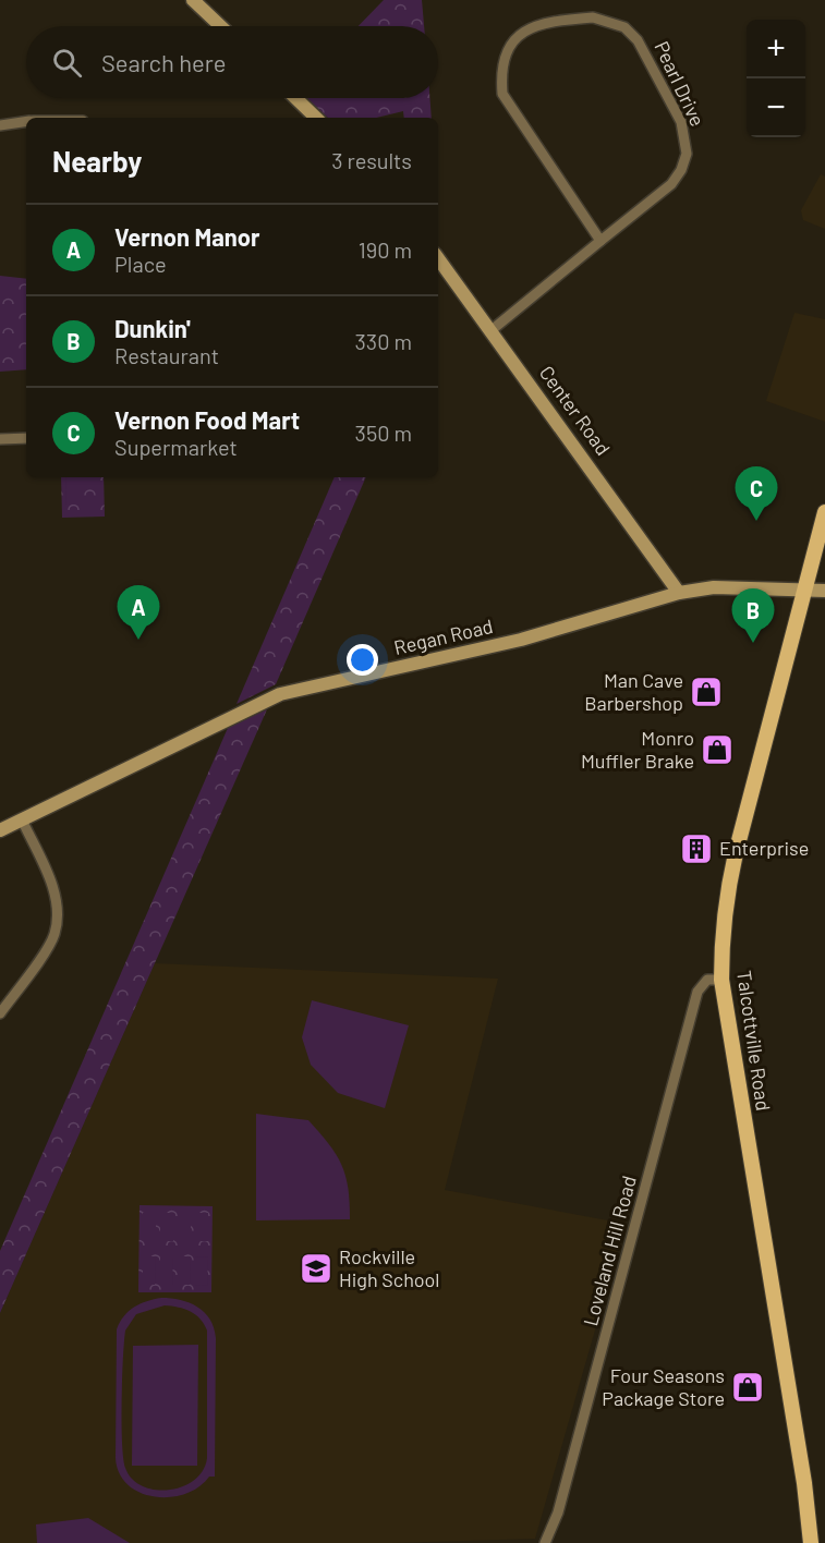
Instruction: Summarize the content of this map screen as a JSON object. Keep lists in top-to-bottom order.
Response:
{
  "streets": {
    "main road": ["Talcottville Road"],
    "street": [
      "Pearl Drive",
      "Center Road",
      "Regan Road",
      "Loveland Hill Road"
    ]
  },
  "crossings": [
    ["Pearl Drive", "Center Road"],
    ["Center Road", "Regan Road"],
    ["Regan Road", "Talcottville Road"],
    ["Talcottville Road", "Loveland Hill Road"]
  ],
  "places": {
    "shop": ["Man Cave Barbershop", "Monro Muffler Brake", "Four Seasons Package Store"],
    "building": ["Enterprise"],
    "school or university": ["Rockville High School"]
  },
  "page": {
    "map_buttons": ["+", "−"],
    "search": "Search here",
    "heading": ["Nearby", "3 results"],
    "list": [
      {
        "mark": "A",
        "name": "Vernon Manor",
        "note": "Place",
        "value": "190 m"
      },
      {
        "mark": "B",
        "name": "Dunkin'",
        "note": "Restaurant",
        "value": "330 m"
      },
      {
        "mark": "C",
        "name": "Vernon Food Mart",
        "note": "Supermarket",
        "value": "350 m"
      }
    ],
    "pins": ["C", "A", "B"]
  }
}
